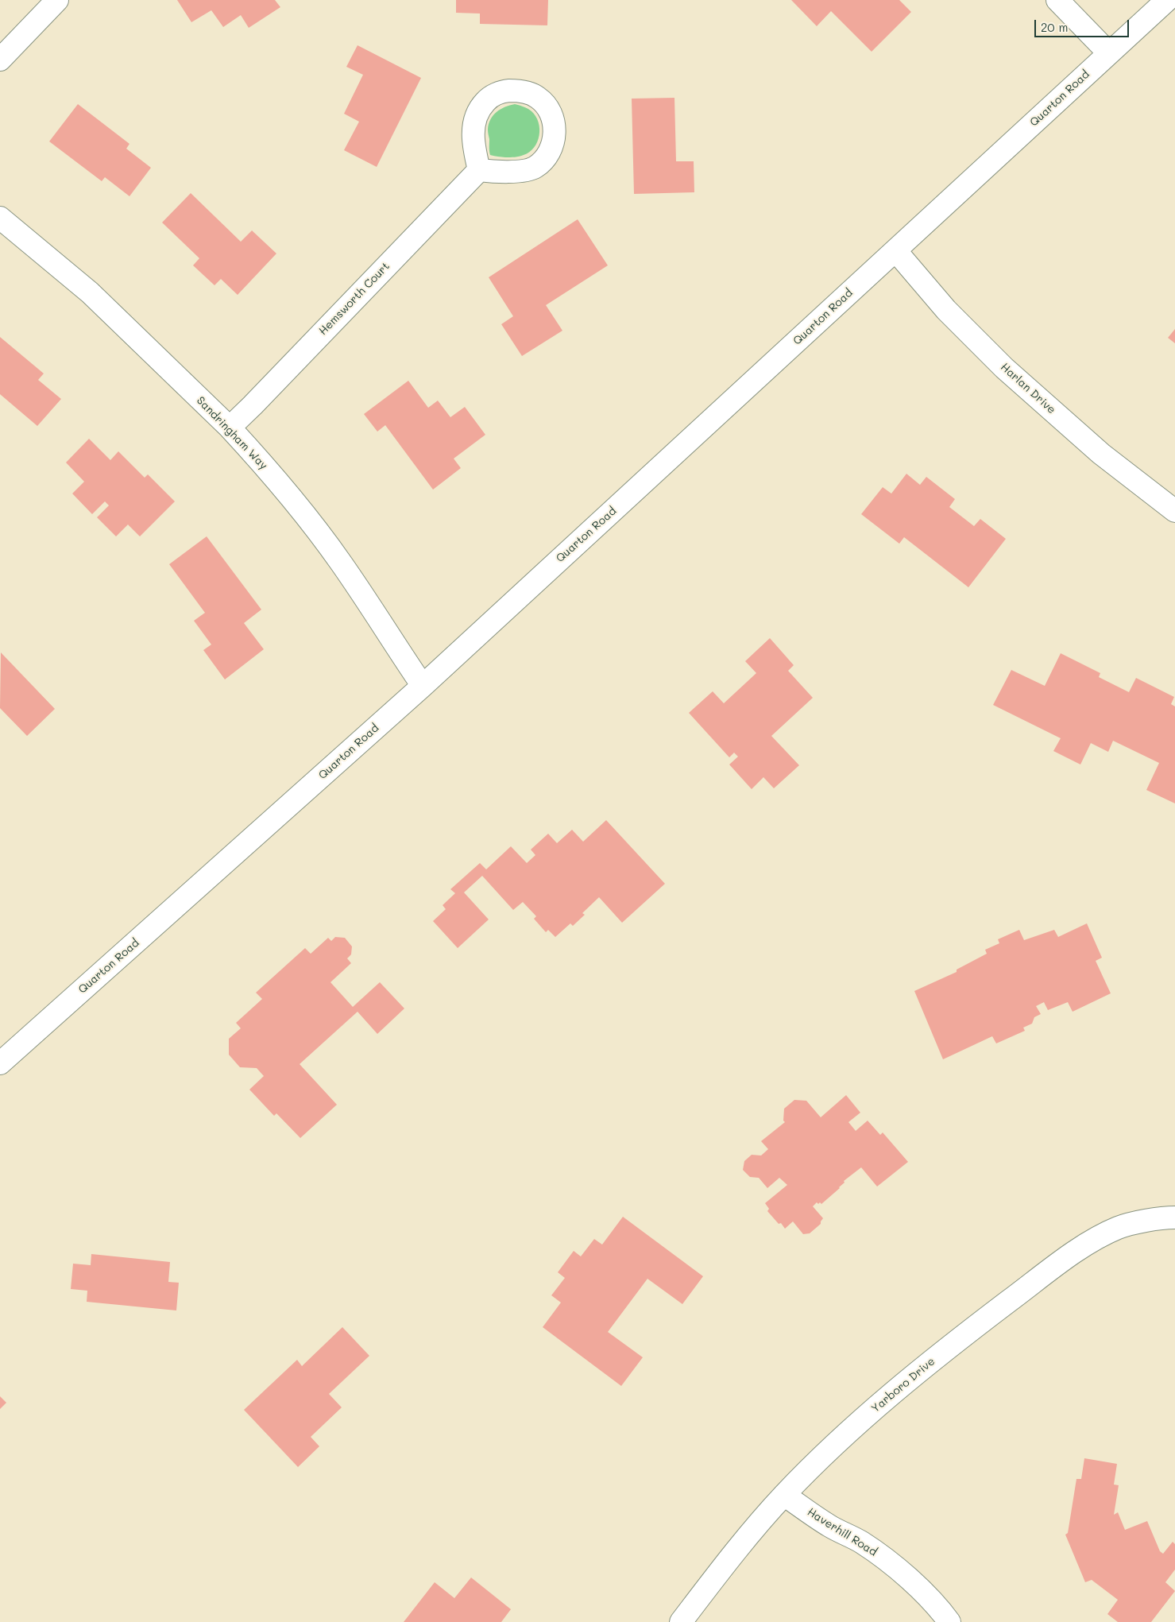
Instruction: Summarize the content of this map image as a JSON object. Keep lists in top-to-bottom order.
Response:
{
  "streets": {
    "street": [
      "Quarton Road",
      "Hemsworth Court",
      "Harlan Drive",
      "Sandringham Way",
      "Yarboro Drive",
      "Haverhill Road"
    ]
  },
  "crossings": [
    ["Quarton Road", "Harlan Drive"],
    ["Quarton Road", "Sandringham Way"],
    ["Hemsworth Court", "Sandringham Way"],
    ["Yarboro Drive", "Haverhill Road"]
  ],
  "scale_bar": "20 m"
}
